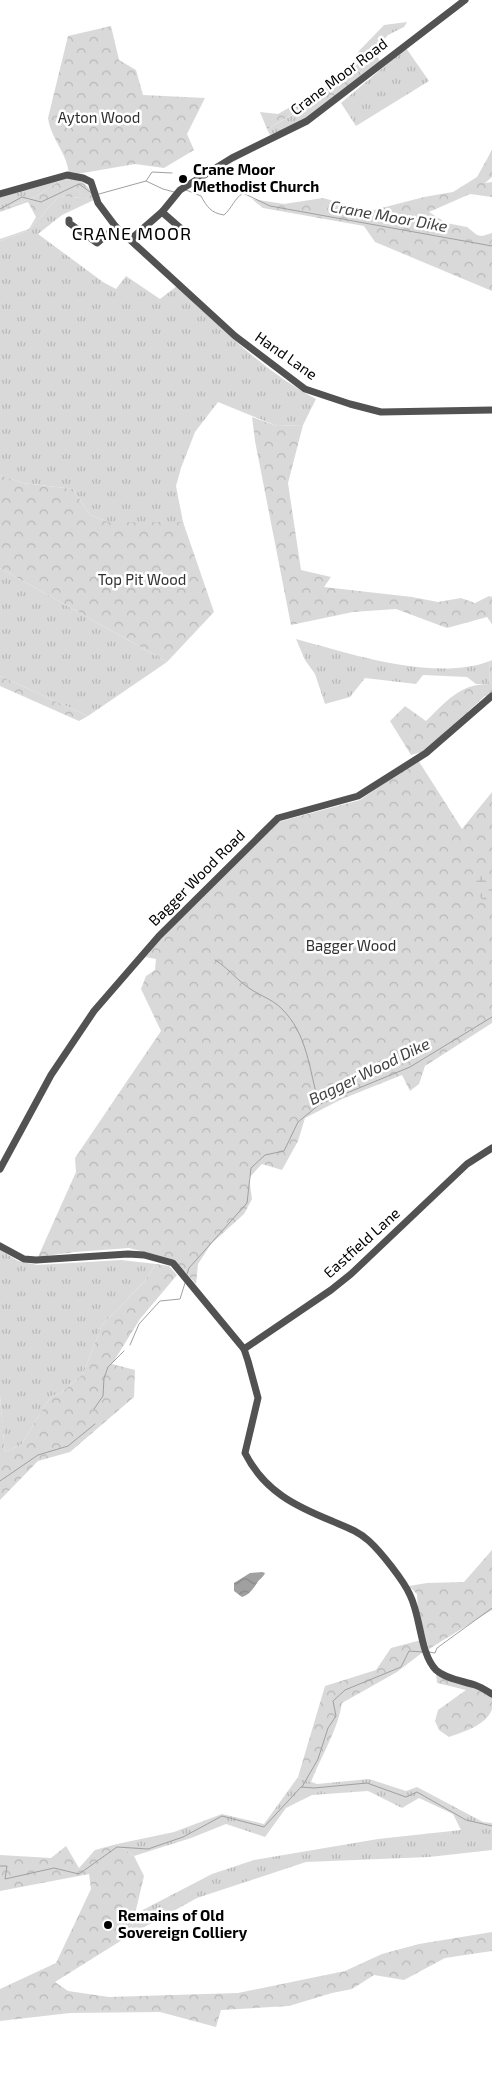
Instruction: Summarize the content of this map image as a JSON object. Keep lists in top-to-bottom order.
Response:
{
  "streets": {
    "street": [
      "Crane Moor Road",
      "Hand Lane",
      "Bagger Wood Road",
      "Eastfield Lane"
    ]
  },
  "crossings": [
    ["Crane Moor Road", "Hand Lane"]
  ],
  "districts": ["CRANE MOOR"],
  "water": ["Crane Moor Dike", "Bagger Wood Dike"],
  "parks": ["Ayton Wood", "Top Pit Wood", "Bagger Wood"],
  "places": ["Crane Moor Methodist Church", "Remains of Old Sovereign Colliery"]
}
